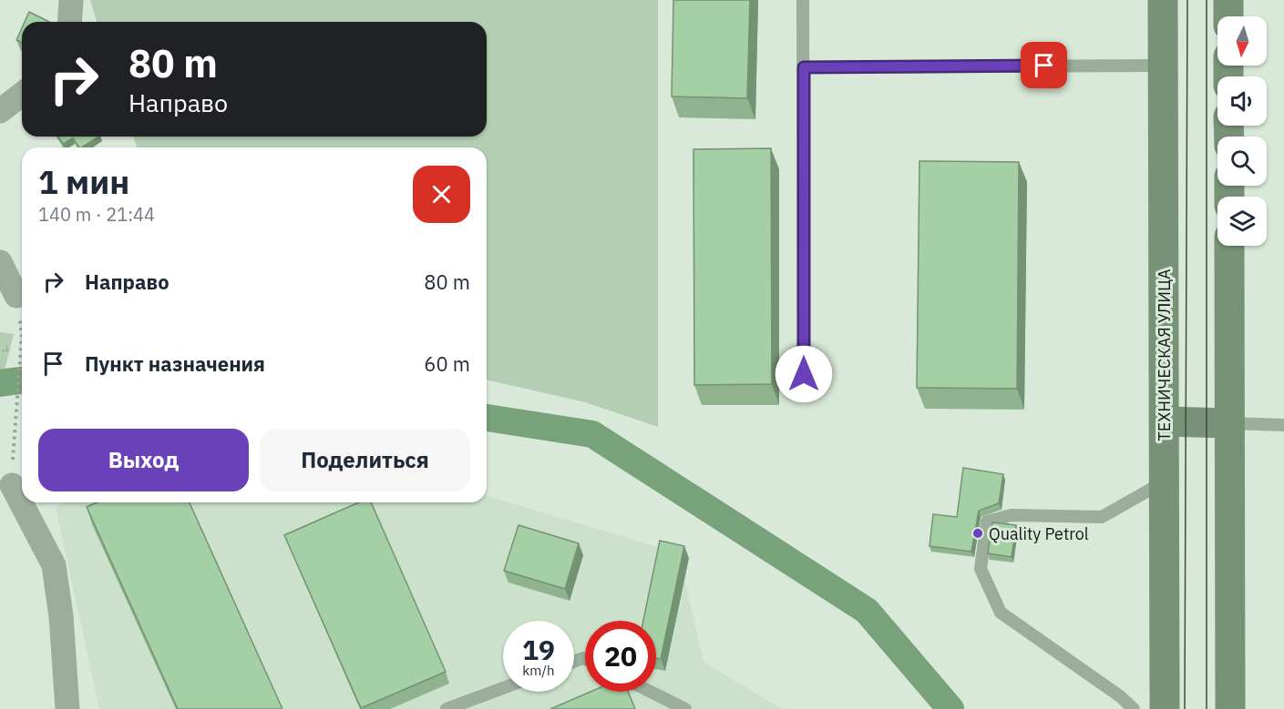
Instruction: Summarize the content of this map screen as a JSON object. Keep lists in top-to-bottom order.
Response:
{
  "streets": {
    "main road": ["ТЕХНИЧЕСКАЯ УЛИЦА"]
  },
  "places": ["Quality Petrol"],
  "north": "bottom",
  "page": {
    "turn": ["80 m", "Направо"],
    "heading": ["1 мин", "140 m · 21:44"],
    "list": [
      {
        "name": "Направо",
        "value": "80 m"
      },
      {
        "name": "Пункт назначения",
        "value": "60 m"
      }
    ],
    "buttons": ["Выход", "Поделиться"],
    "speed": "19 km/h",
    "limit": "20"
  }
}
